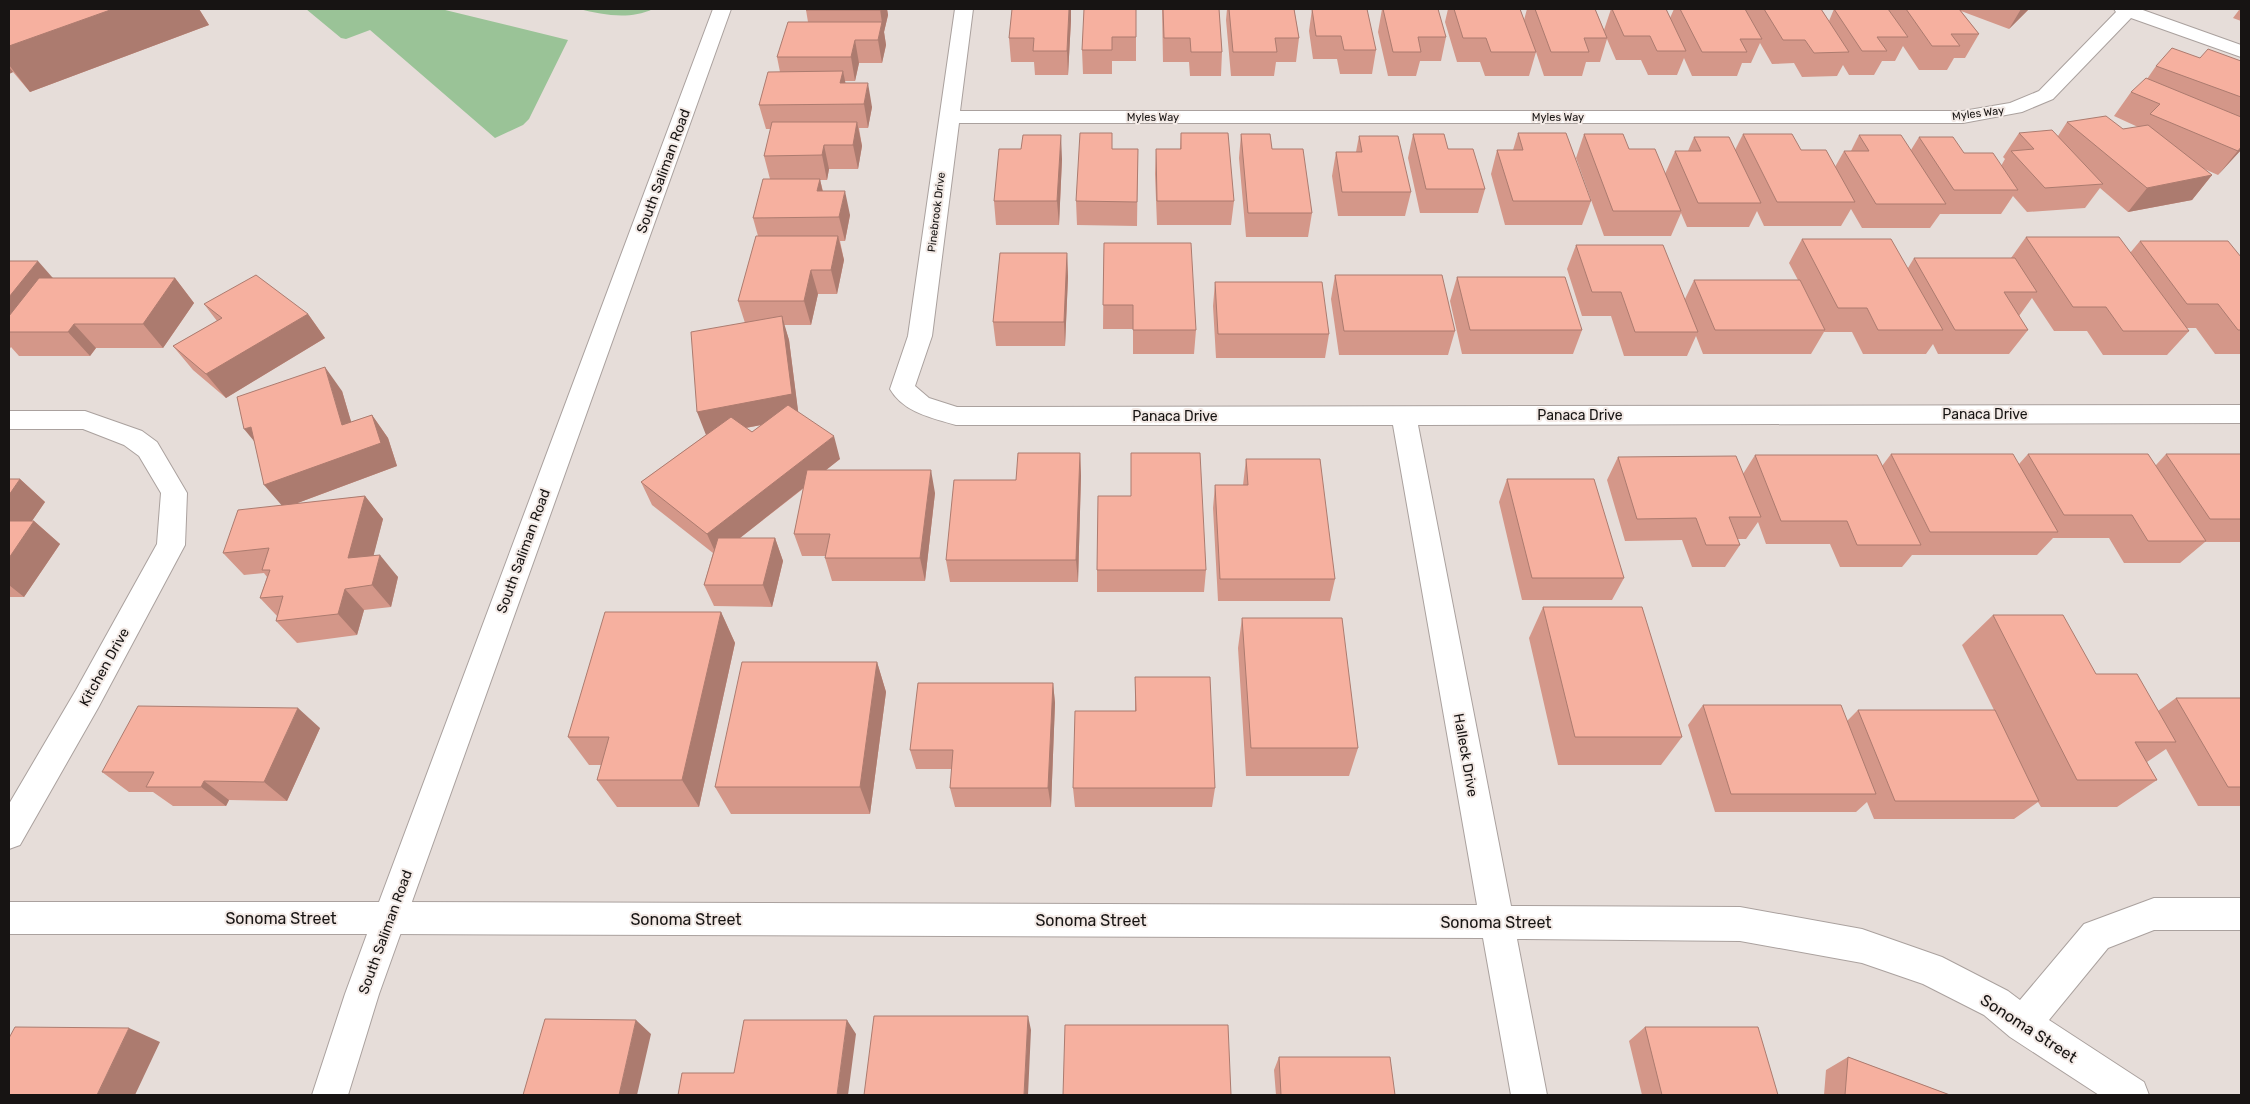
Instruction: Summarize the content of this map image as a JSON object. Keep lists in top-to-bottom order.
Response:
{
  "streets": {
    "street": [
      "Myles Way",
      "South Saliman Road",
      "Pinebrook Drive",
      "Panaca Drive",
      "Kitchen Drive",
      "Halleck Drive",
      "Sonoma Street"
    ]
  },
  "crossings": [
    ["Myles Way", "Pinebrook Drive"],
    ["South Saliman Road", "Sonoma Street"],
    ["Pinebrook Drive", "Panaca Drive"],
    ["Panaca Drive", "Halleck Drive"],
    ["Halleck Drive", "Sonoma Street"]
  ]
}
